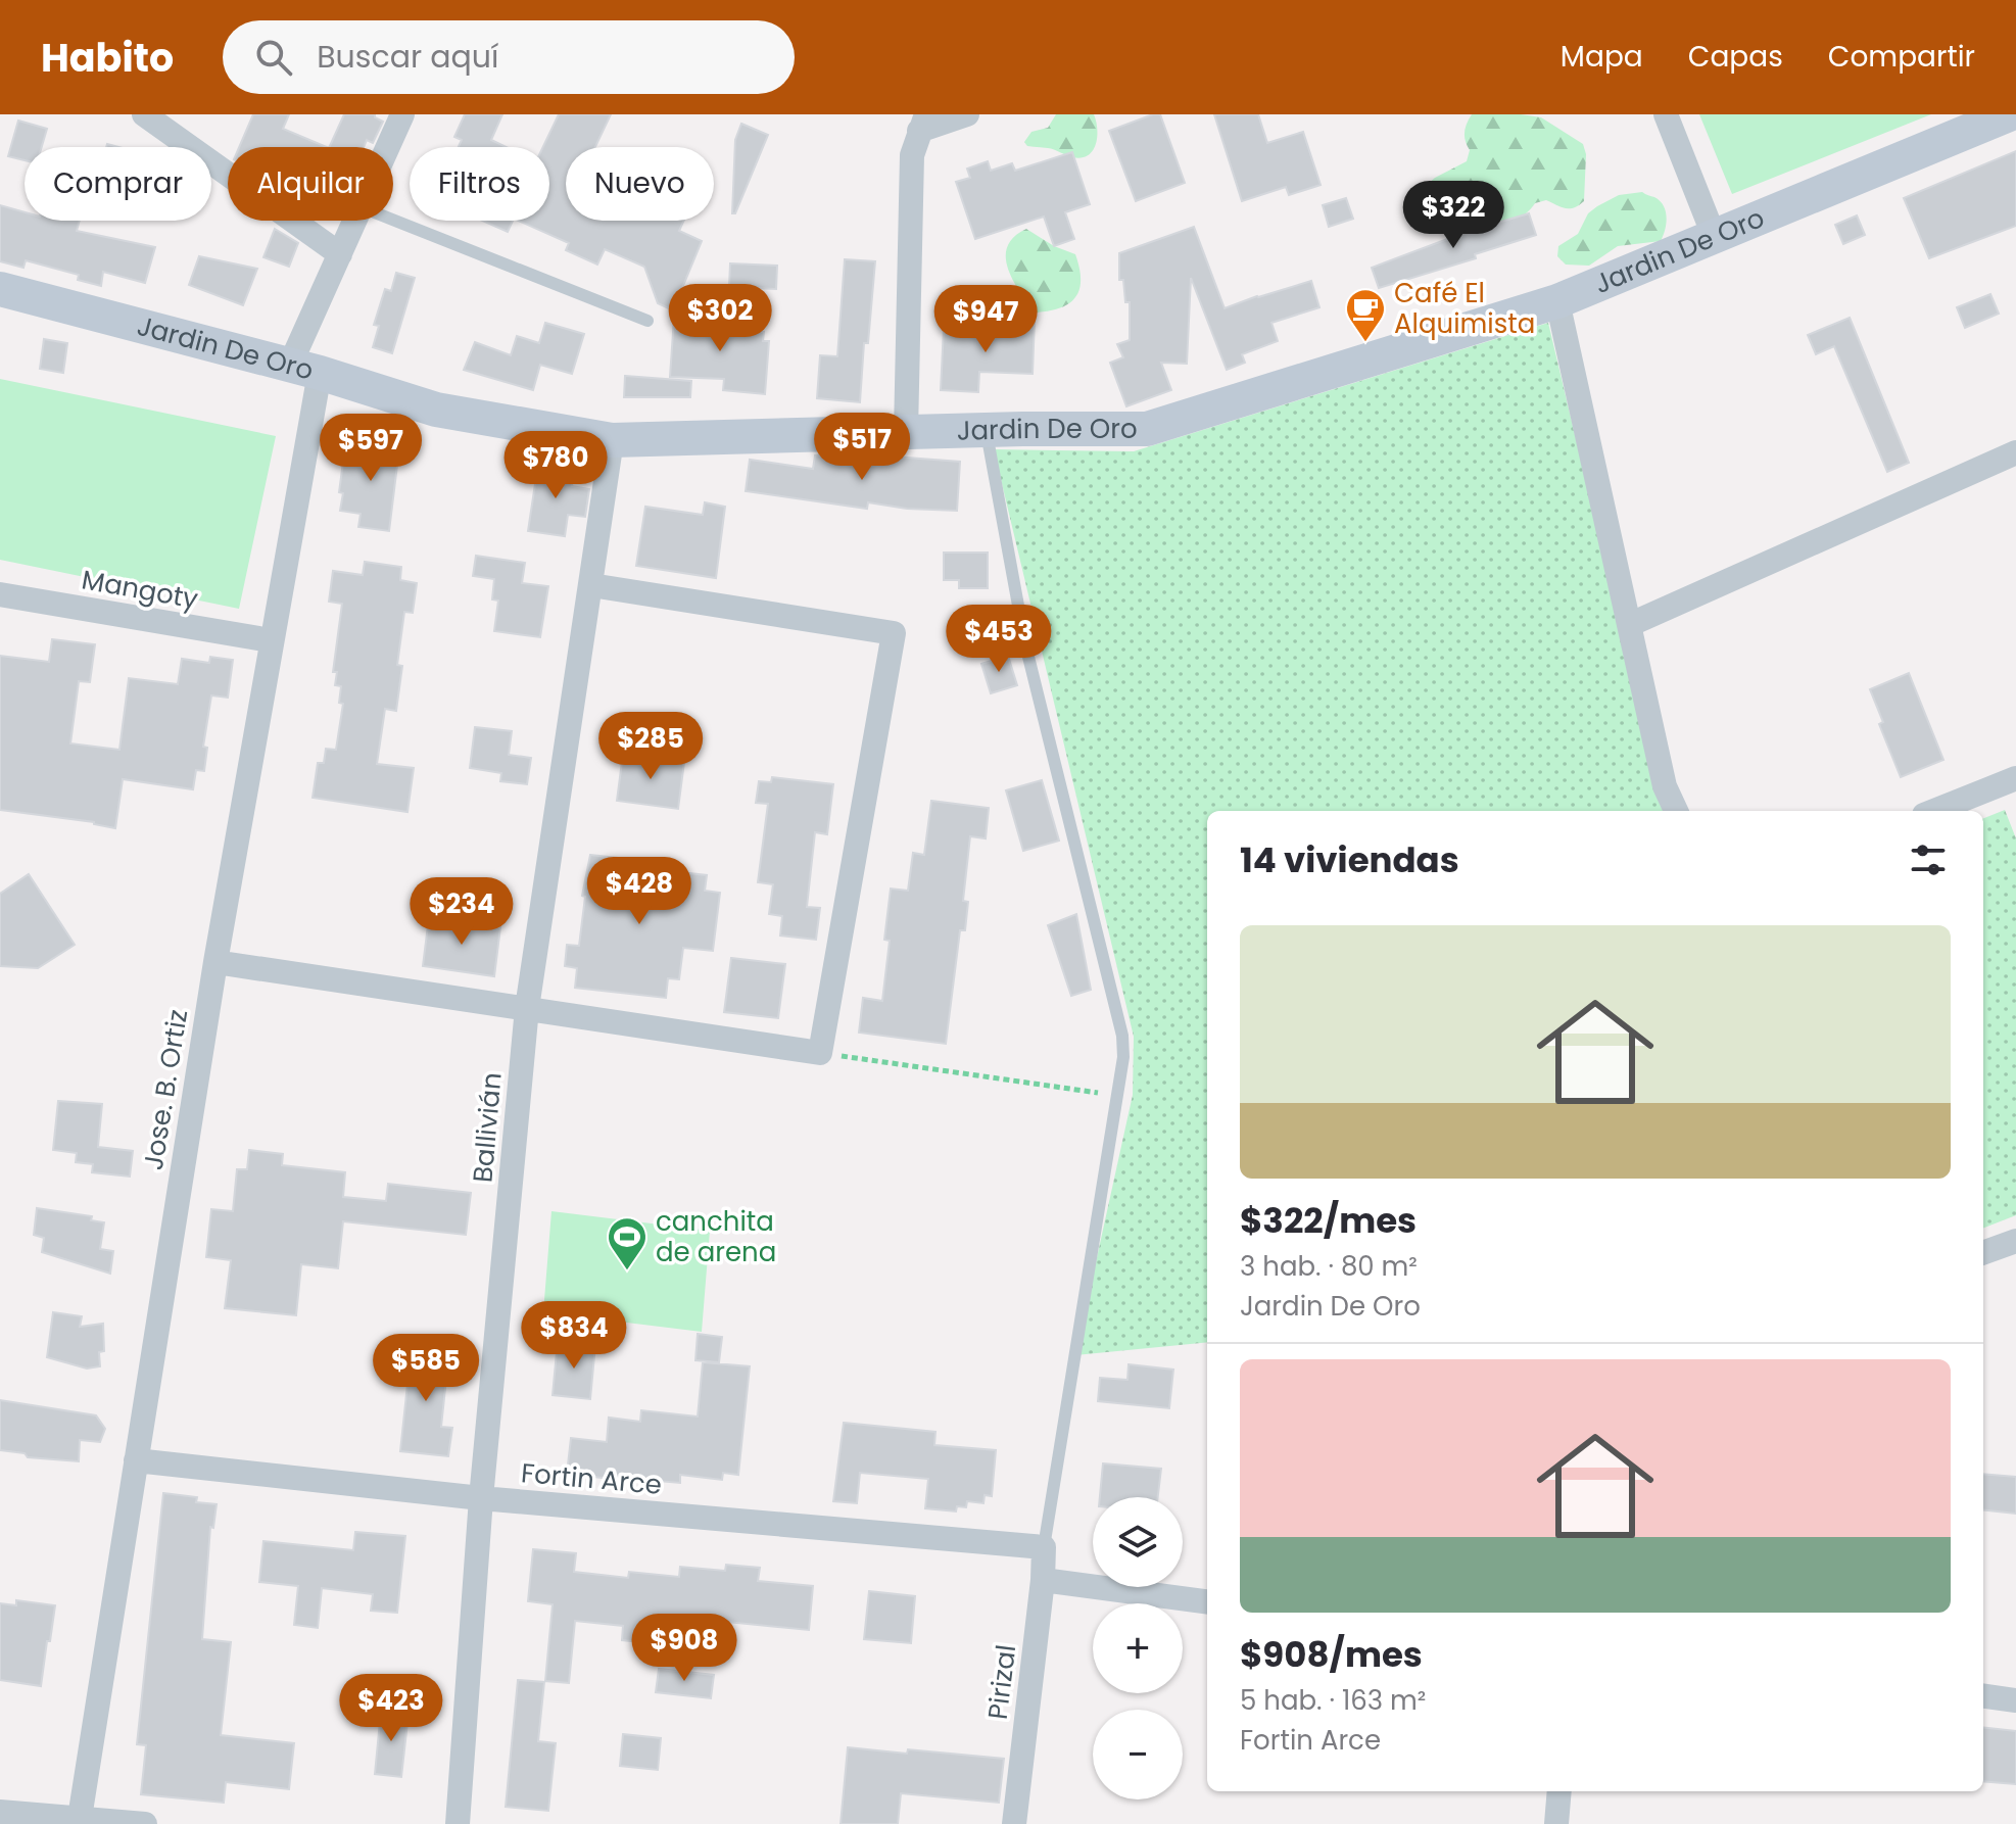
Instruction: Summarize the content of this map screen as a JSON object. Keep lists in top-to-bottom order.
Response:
{
  "streets": {
    "street": [
      "Jardin De Oro",
      "Mangoty",
      "Jose. B. Ortiz",
      "Ballivián",
      "Fortin Arce",
      "Pirizal"
    ]
  },
  "crossings": [
    ["Jardin De Oro", "Jose. B. Ortiz"],
    ["Jardin De Oro", "Ballivián"],
    ["Mangoty", "Jose. B. Ortiz"],
    ["Jose. B. Ortiz", "Fortin Arce"],
    ["Ballivián", "Fortin Arce"],
    ["Fortin Arce", "Pirizal"]
  ],
  "places": {
    "cafe": ["Café El Alquimista"],
    "sports": ["canchita de arena"]
  },
  "page": {
    "header": "Habito",
    "search": "Buscar aquí",
    "nav": ["Mapa", "Capas", "Compartir"],
    "chip": [
      "Comprar",
      "Alquilar",
      "Filtros",
      "Nuevo"
    ],
    "price": [
      "$322",
      "$302",
      "$947",
      "$517",
      "$597",
      "$780",
      "$453",
      "$285",
      "$428",
      "$234",
      "$834",
      "$585",
      "$908",
      "$423"
    ],
    "heading": "14 viviendas",
    "list": [
      {
        "name": "$322/mes",
        "note": "3 hab. · 80 m² · Jardin De Oro"
      },
      {
        "name": "$908/mes",
        "note": "5 hab. · 163 m² · Fortin Arce"
      }
    ],
    "map_buttons": ["+", "−"]
  }
}
